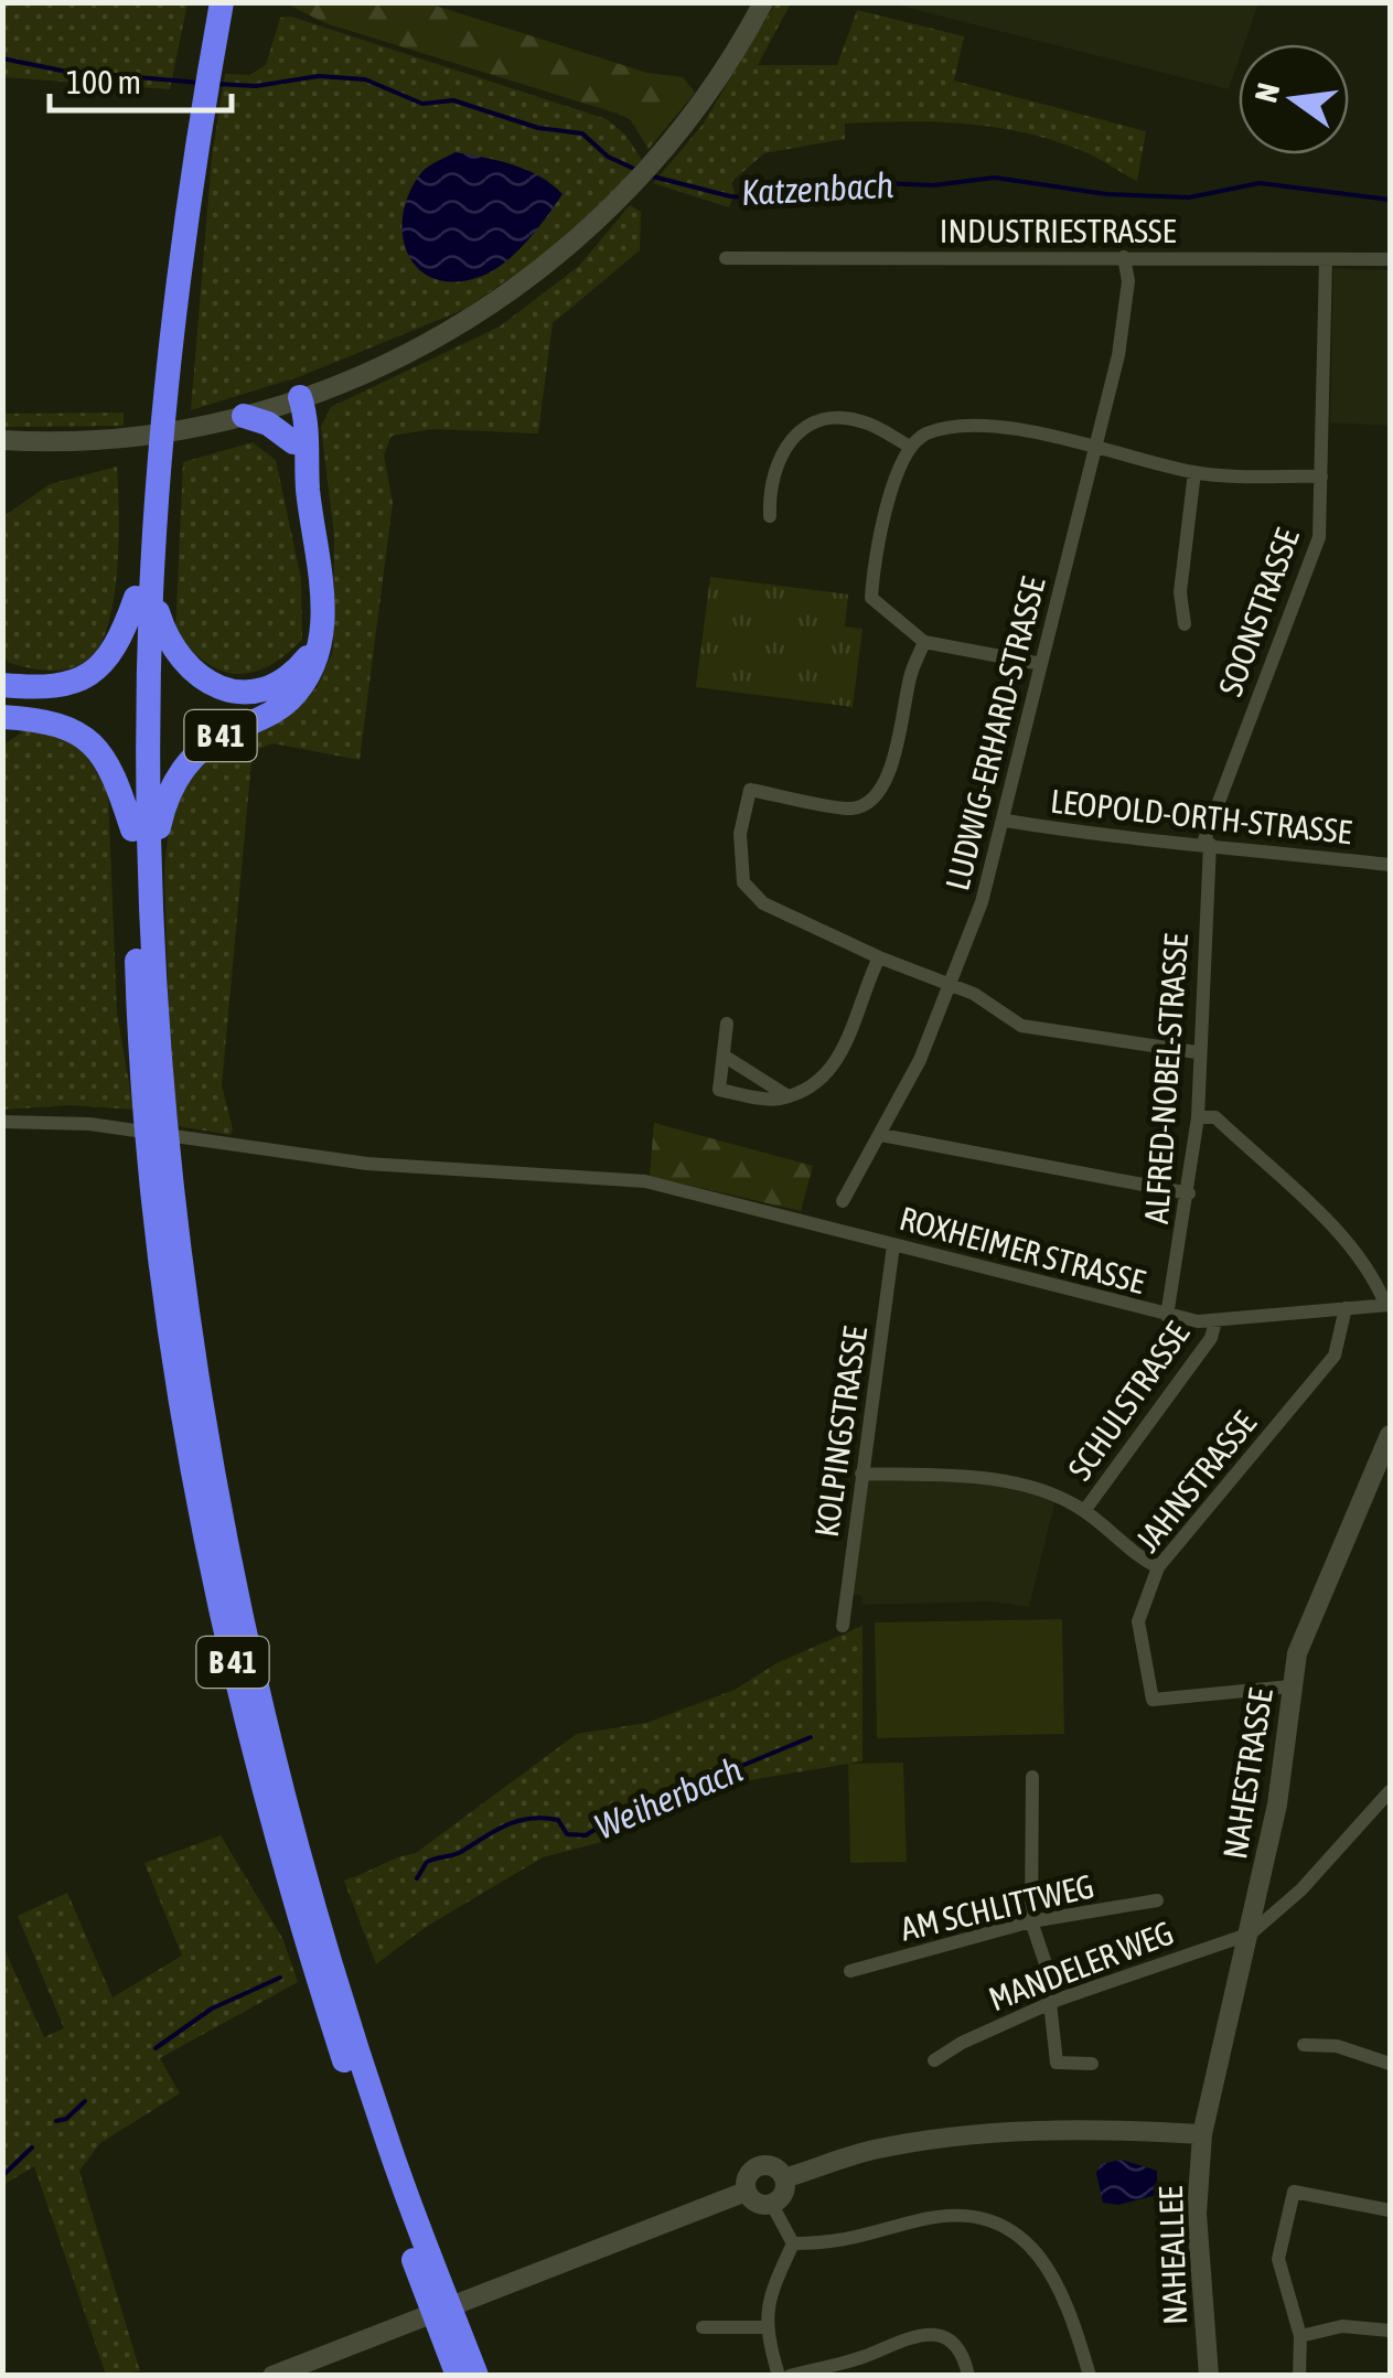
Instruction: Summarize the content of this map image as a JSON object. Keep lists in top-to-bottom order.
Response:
{
  "streets": {
    "highway": ["B 41"],
    "street": [
      "INDUSTRIESTRASSE",
      "SOONSTRASSE",
      "LUDWIG-ERHARD-STRASSE",
      "LEOPOLD-ORTH-STRASSE",
      "ALFRED-NOBEL-STRASSE",
      "ROXHEIMER STRASSE",
      "SCHULSTRASSE",
      "KOLPINGSTRASSE",
      "JAHNSTRASSE",
      "NAHESTRASSE",
      "AM SCHLITTWEG",
      "MANDELER WEG",
      "NAHEALLEE"
    ]
  },
  "crossings": [
    ["INDUSTRIESTRASSE", "SOONSTRASSE"],
    ["INDUSTRIESTRASSE", "LUDWIG-ERHARD-STRASSE"],
    ["SOONSTRASSE", "LEOPOLD-ORTH-STRASSE"],
    ["SOONSTRASSE", "ALFRED-NOBEL-STRASSE"],
    ["LUDWIG-ERHARD-STRASSE", "LEOPOLD-ORTH-STRASSE"],
    ["LEOPOLD-ORTH-STRASSE", "ALFRED-NOBEL-STRASSE"],
    ["ALFRED-NOBEL-STRASSE", "ROXHEIMER STRASSE"],
    ["ROXHEIMER STRASSE", "SCHULSTRASSE"],
    ["ROXHEIMER STRASSE", "KOLPINGSTRASSE"],
    ["ROXHEIMER STRASSE", "JAHNSTRASSE"],
    ["SCHULSTRASSE", "KOLPINGSTRASSE"],
    ["SCHULSTRASSE", "JAHNSTRASSE"],
    ["JAHNSTRASSE", "NAHESTRASSE"],
    ["NAHESTRASSE", "MANDELER WEG"],
    ["NAHESTRASSE", "NAHEALLEE"]
  ],
  "water": ["Katzenbach", "Weiherbach"],
  "scale_bar": "100 m",
  "north": "left"
}
